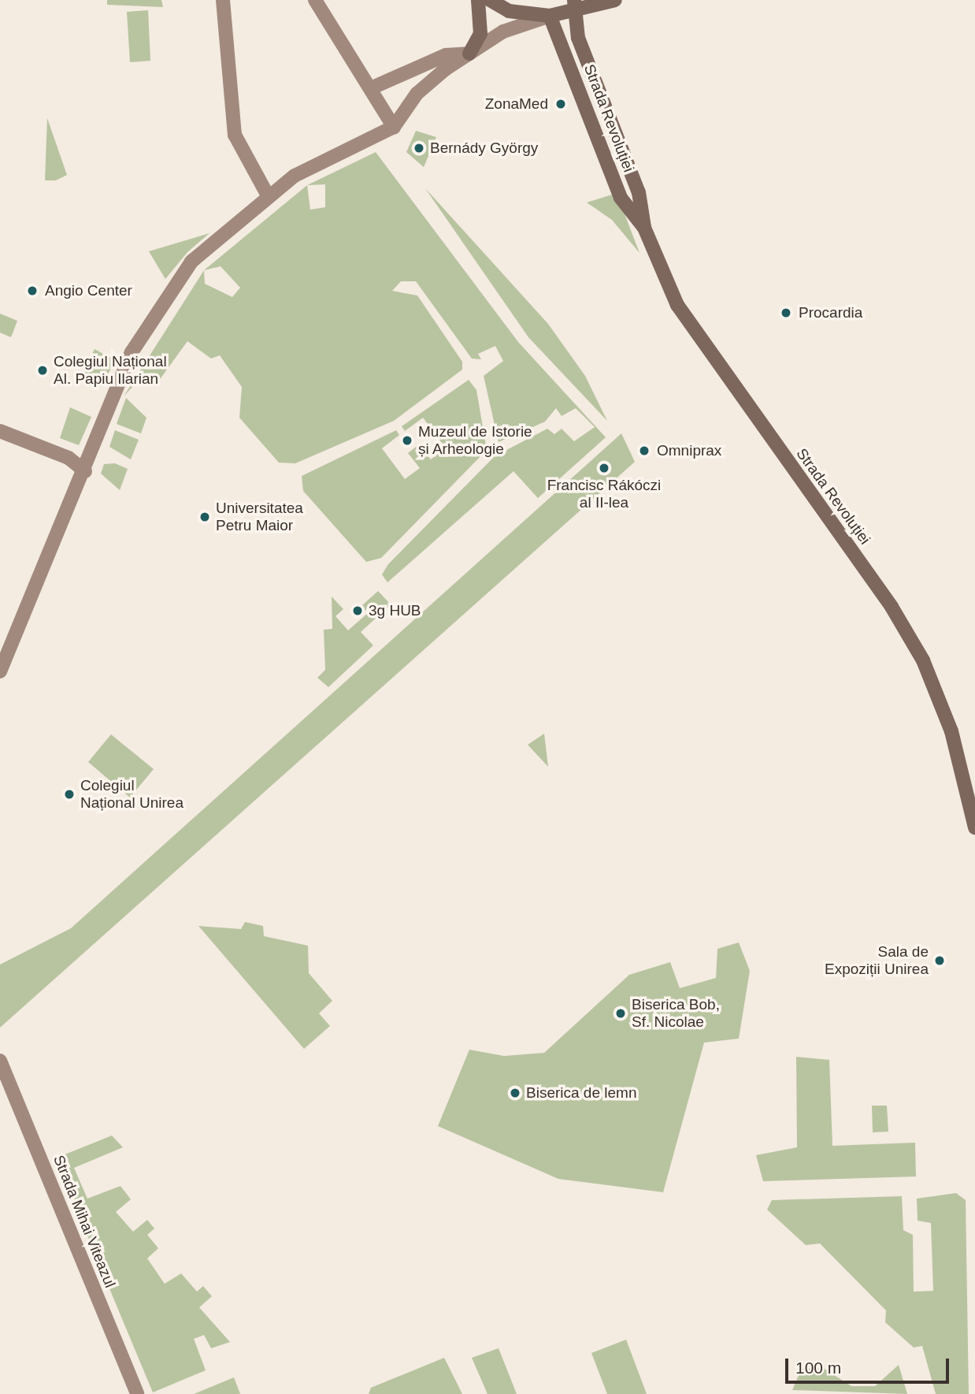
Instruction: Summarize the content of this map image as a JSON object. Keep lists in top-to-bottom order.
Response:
{
  "streets": {
    "main road": ["Strada Revoluției", "Strada Mihai Viteazul"]
  },
  "places": [
    "ZonaMed",
    "Bernády György",
    "Angio Center",
    "Procardia",
    "Colegiul Național Al. Papiu Ilarian",
    "Muzeul de Istorie și Arheologie",
    "Omniprax",
    "Francisc Rákóczi al II-lea",
    "Universitatea Petru Maior",
    "3g HUB",
    "Colegiul Național Unirea",
    "Sala de Expoziții Unirea",
    "Biserica Bob, Sf. Nicolae",
    "Biserica de lemn"
  ],
  "scale_bar": "100 m"
}
